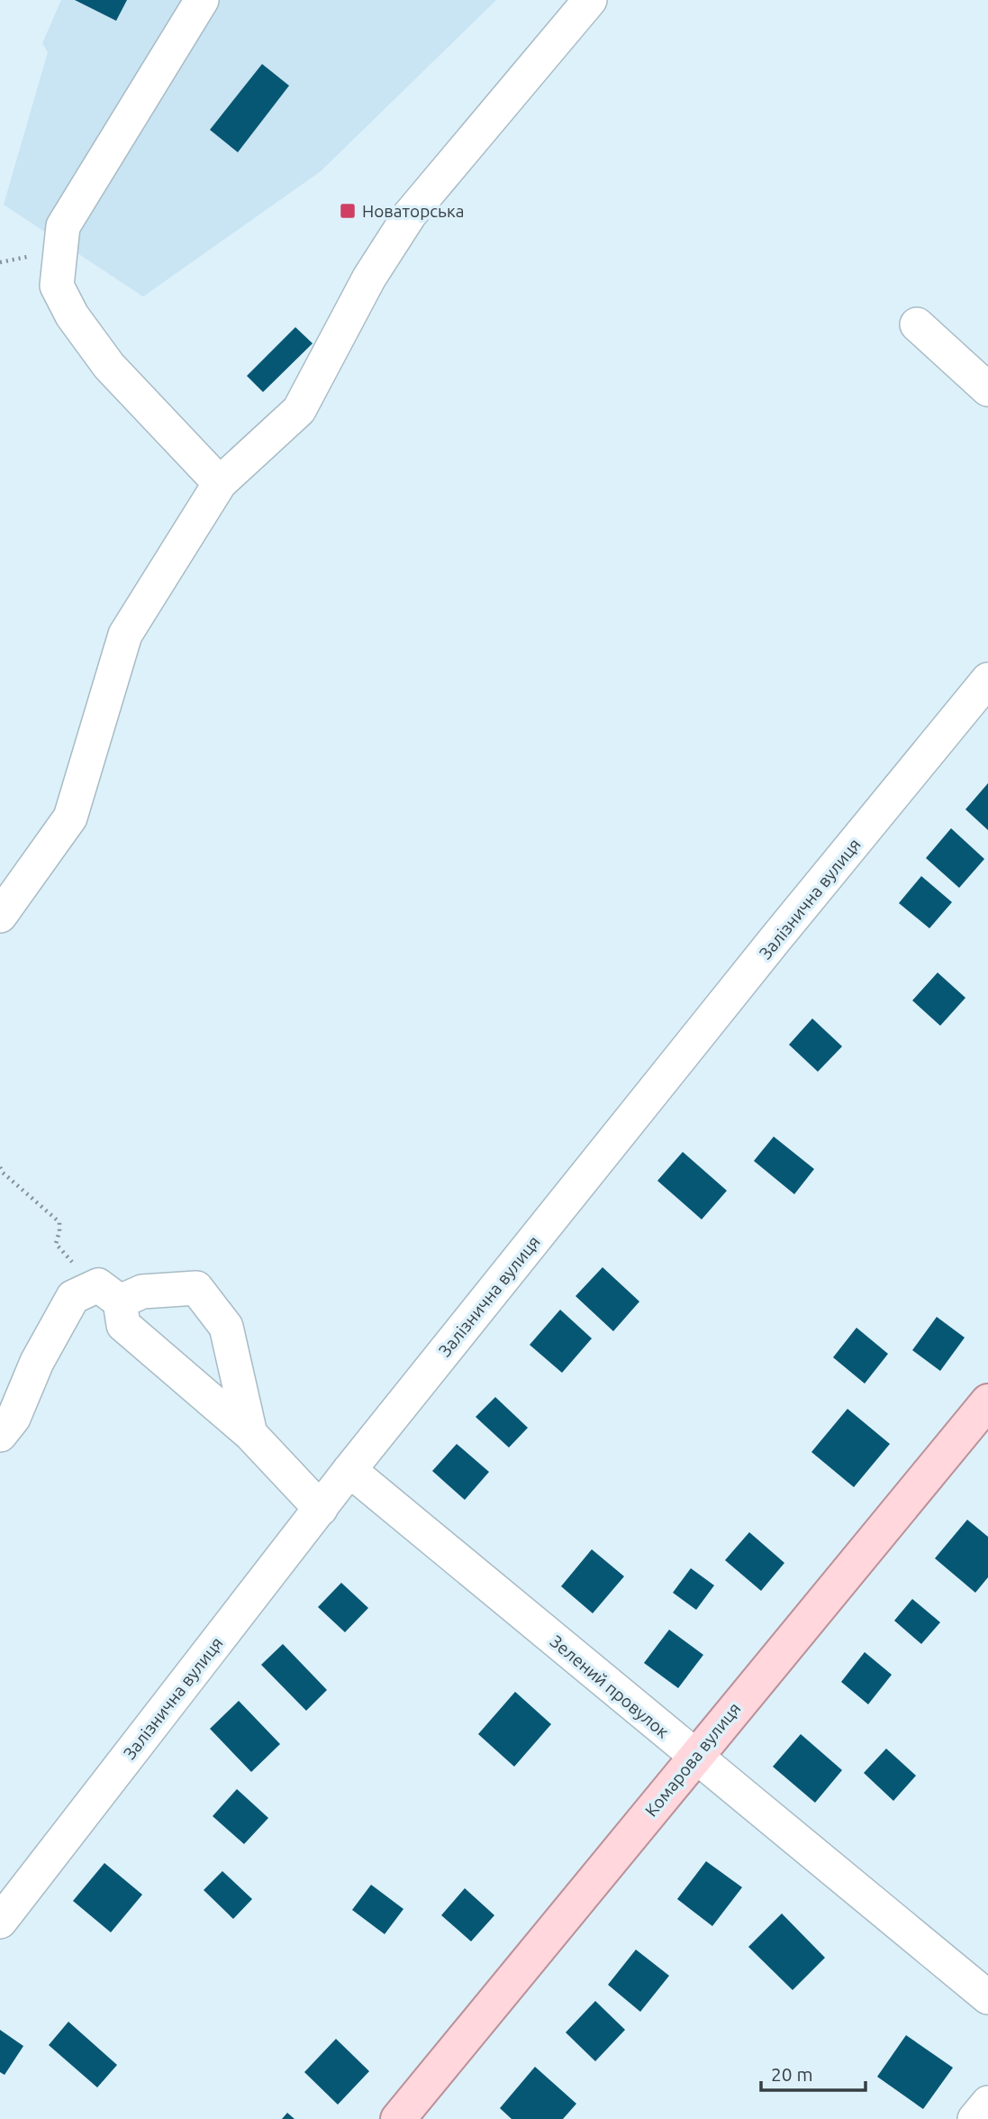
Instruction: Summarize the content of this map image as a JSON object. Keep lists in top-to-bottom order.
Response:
{
  "streets": {
    "main road": ["Комарова вулиця"],
    "street": ["Залізнична вулиця", "Зелений провулок"]
  },
  "crossings": [
    ["Залізнична вулиця", "Зелений провулок"],
    ["Зелений провулок", "Комарова вулиця"]
  ],
  "places": {
    "transit": ["Новаторська"]
  },
  "scale_bar": "20 m"
}
